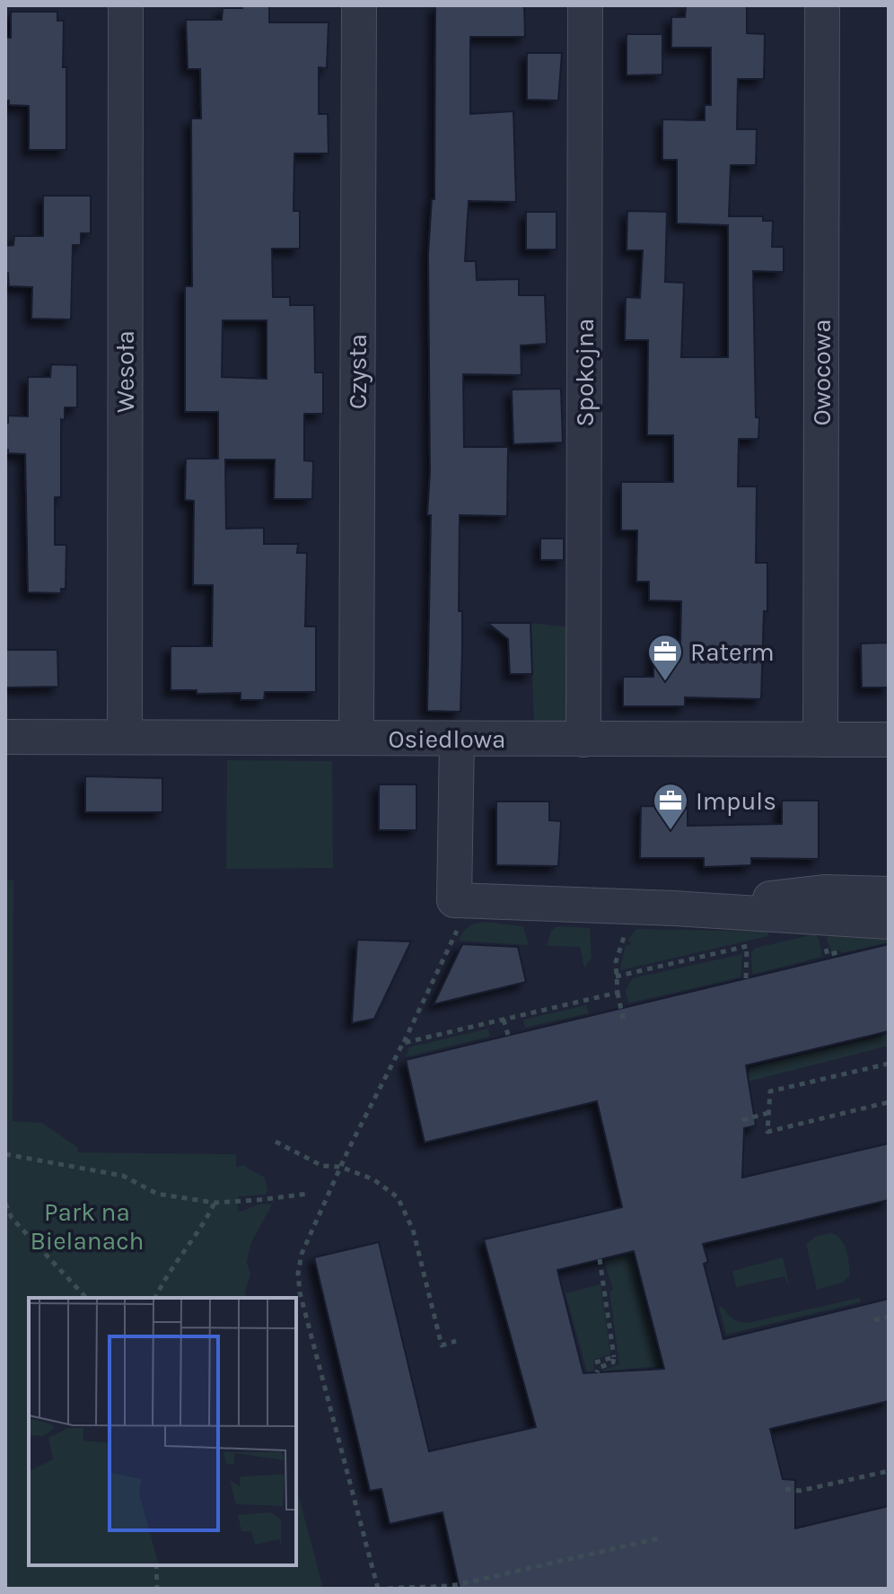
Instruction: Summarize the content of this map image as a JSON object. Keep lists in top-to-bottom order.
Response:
{
  "streets": {
    "street": [
      "Wesoła",
      "Czysta",
      "Spokojna",
      "Owocowa",
      "Osiedlowa"
    ]
  },
  "crossings": [
    ["Wesoła", "Osiedlowa"],
    ["Czysta", "Osiedlowa"],
    ["Spokojna", "Osiedlowa"],
    ["Owocowa", "Osiedlowa"]
  ],
  "parks": ["Park na Bielanach"],
  "places": {
    "office": ["Raterm", "Impuls"]
  }
}
